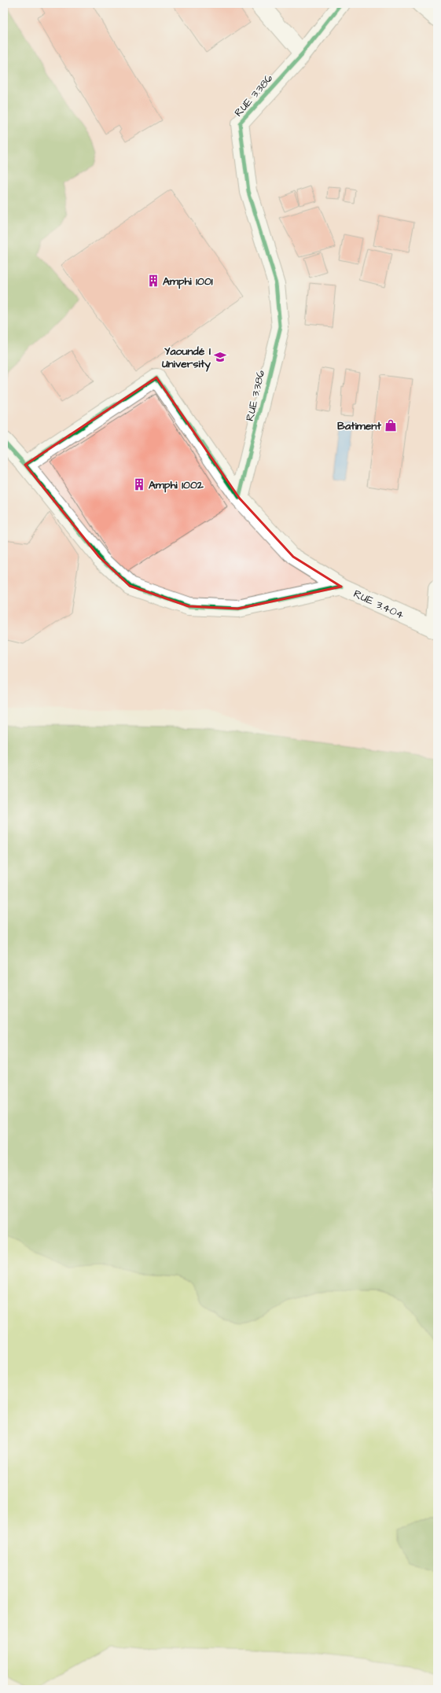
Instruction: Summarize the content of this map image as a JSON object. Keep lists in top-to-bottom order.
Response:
{
  "streets": {
    "street": ["RUE 3.386", "RUE 3.404"]
  },
  "crossings": [
    ["RUE 3.386", "RUE 3.404"]
  ],
  "places": {
    "building": ["Amphi 1001", "Amphi 1002"],
    "school or university": ["Yaoundé I University"],
    "shop": ["Batiment"]
  }
}
